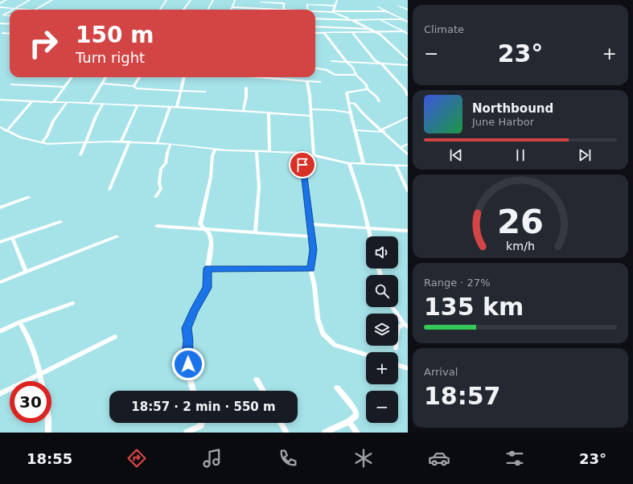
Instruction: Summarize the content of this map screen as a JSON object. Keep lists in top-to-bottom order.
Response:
{
  "page": {
    "tile": [
      "Climate",
      ["Range · 27%", "135 km"],
      ["Arrival", "18:57"]
    ],
    "turn": ["150 m", "Turn right"],
    "heat": ["−", "23°", "+"],
    "song": ["Northbound", "June Harbor"],
    "map_buttons": ["+", "−"],
    "limit": "30",
    "trip": "18:57 · 2 min · 550 m",
    "tabs": ["18:55", "23°"],
    "gauge": ["26", "km/h"]
  }
}
